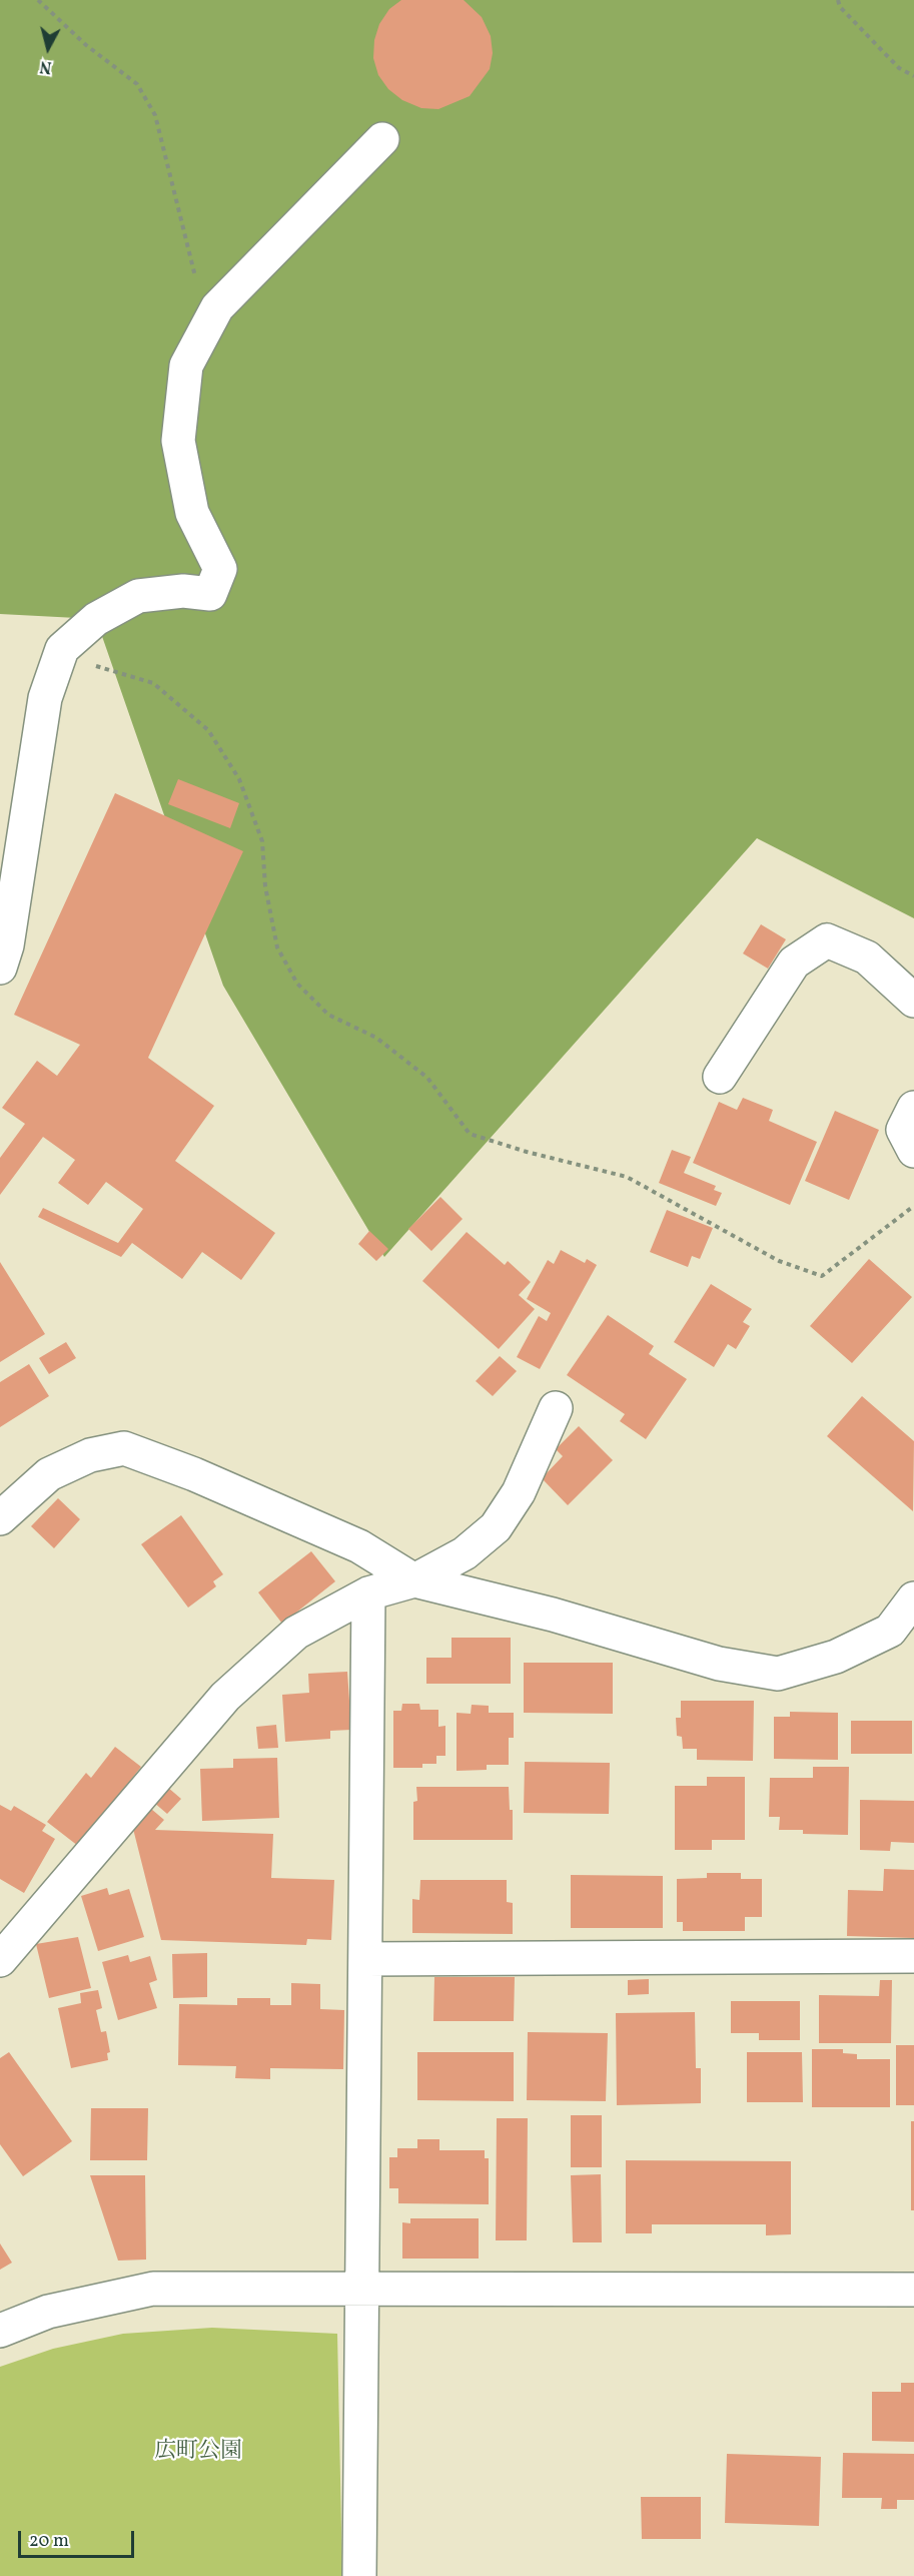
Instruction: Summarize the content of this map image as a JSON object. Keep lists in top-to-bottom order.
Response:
{
  "parks": ["広町公園"],
  "scale_bar": "20 m",
  "north": "bottom"
}
